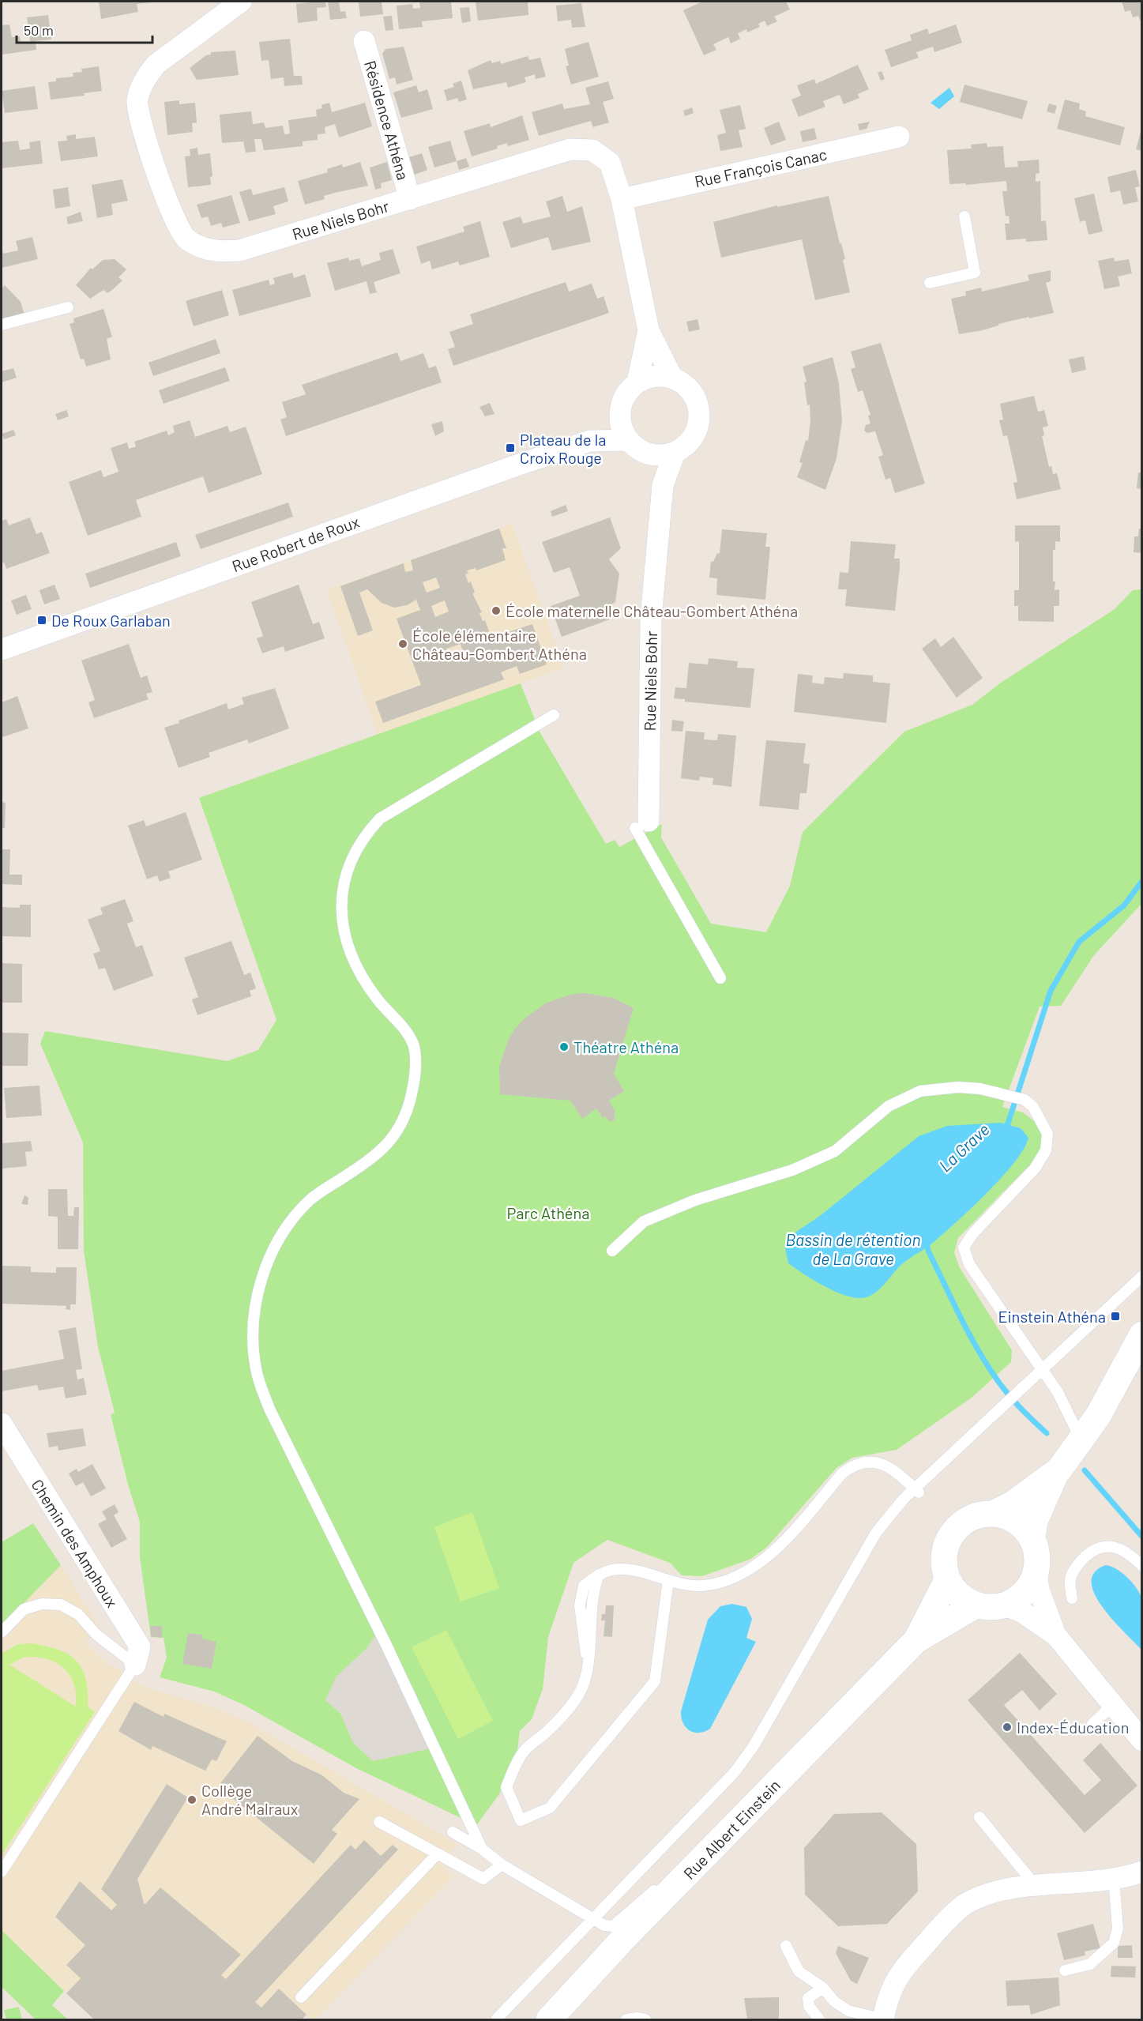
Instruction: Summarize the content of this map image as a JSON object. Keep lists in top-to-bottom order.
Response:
{
  "streets": {
    "street": [
      "Résidence Athéna",
      "Rue François Canac",
      "Rue Niels Bohr",
      "Rue Robert de Roux",
      "Chemin des Amphoux",
      "Rue Albert Einstein"
    ]
  },
  "crossings": [
    ["Résidence Athéna", "Rue Niels Bohr"],
    ["Rue François Canac", "Rue Niels Bohr"],
    ["Rue Niels Bohr", "Rue Robert de Roux"]
  ],
  "water": ["La Grave", "Bassin de rétention de La Grave"],
  "parks": ["Parc Athéna"],
  "places": {
    "transit": ["Plateau de la Croix Rouge", "De Roux Garlaban", "Einstein Athéna"],
    "other": [
      "École maternelle Château-Gombert Athéna",
      "École élémentaire Château-Gombert Athéna",
      "Théatre Athéna",
      "Index-Éducation",
      "Collège André Malraux"
    ]
  },
  "scale_bar": "50 m"
}
